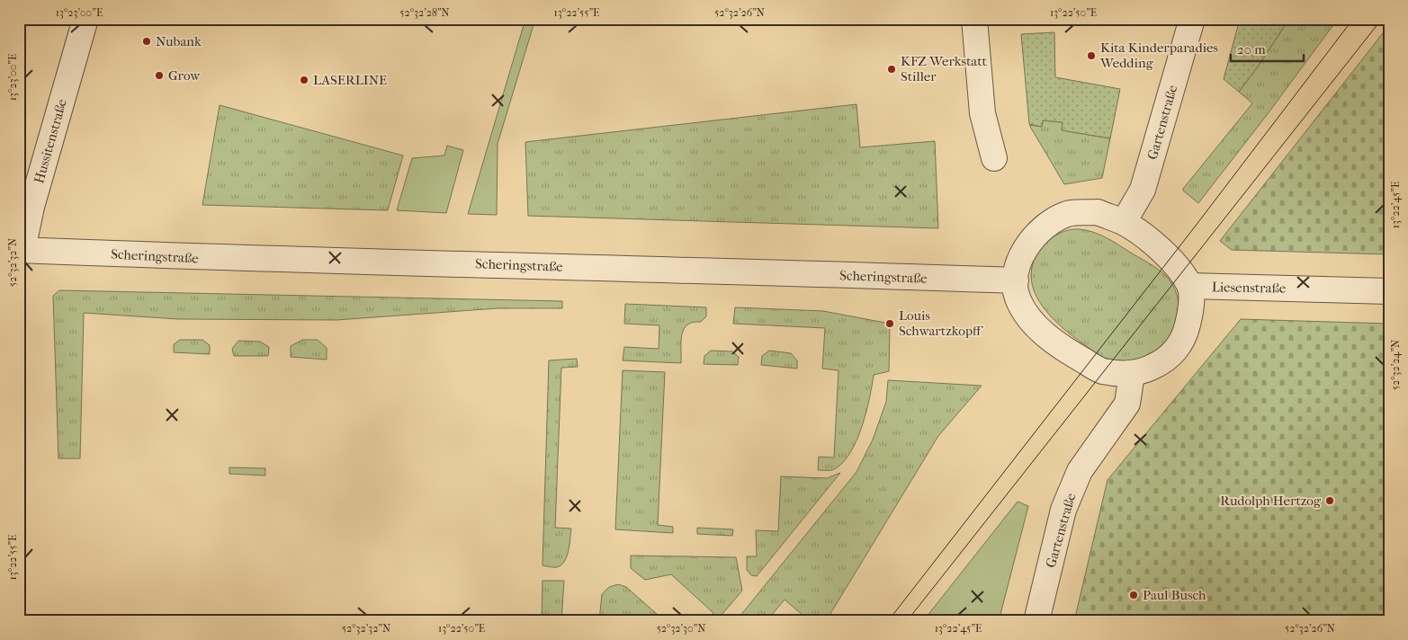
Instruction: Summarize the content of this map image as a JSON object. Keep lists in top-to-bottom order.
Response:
{
  "streets": {
    "street": [
      "Gartenstraße",
      "Hussitenstraße",
      "Scheringstraße",
      "Liesenstraße"
    ]
  },
  "crossings": [
    ["Hussitenstraße", "Scheringstraße"]
  ],
  "places": [
    "Nubank",
    "Kita Kinderparadies Wedding",
    "KFZ Werkstatt Stiller",
    "Grow",
    "LASERLINE",
    "Louis Schwartzkopff",
    "Rudolph Hertzog",
    "Paul Busch"
  ],
  "scale_bar": "20 m",
  "coordinates": [
    "13°23'00\"E",
    "52°32'28\"N",
    "13°22'55\"E",
    "52°32'26\"N",
    "13°22'50\"E",
    "13°22'45\"E",
    "52°32'32\"N",
    "52°32'24\"N",
    "52°32'30\"N"
  ]
}
